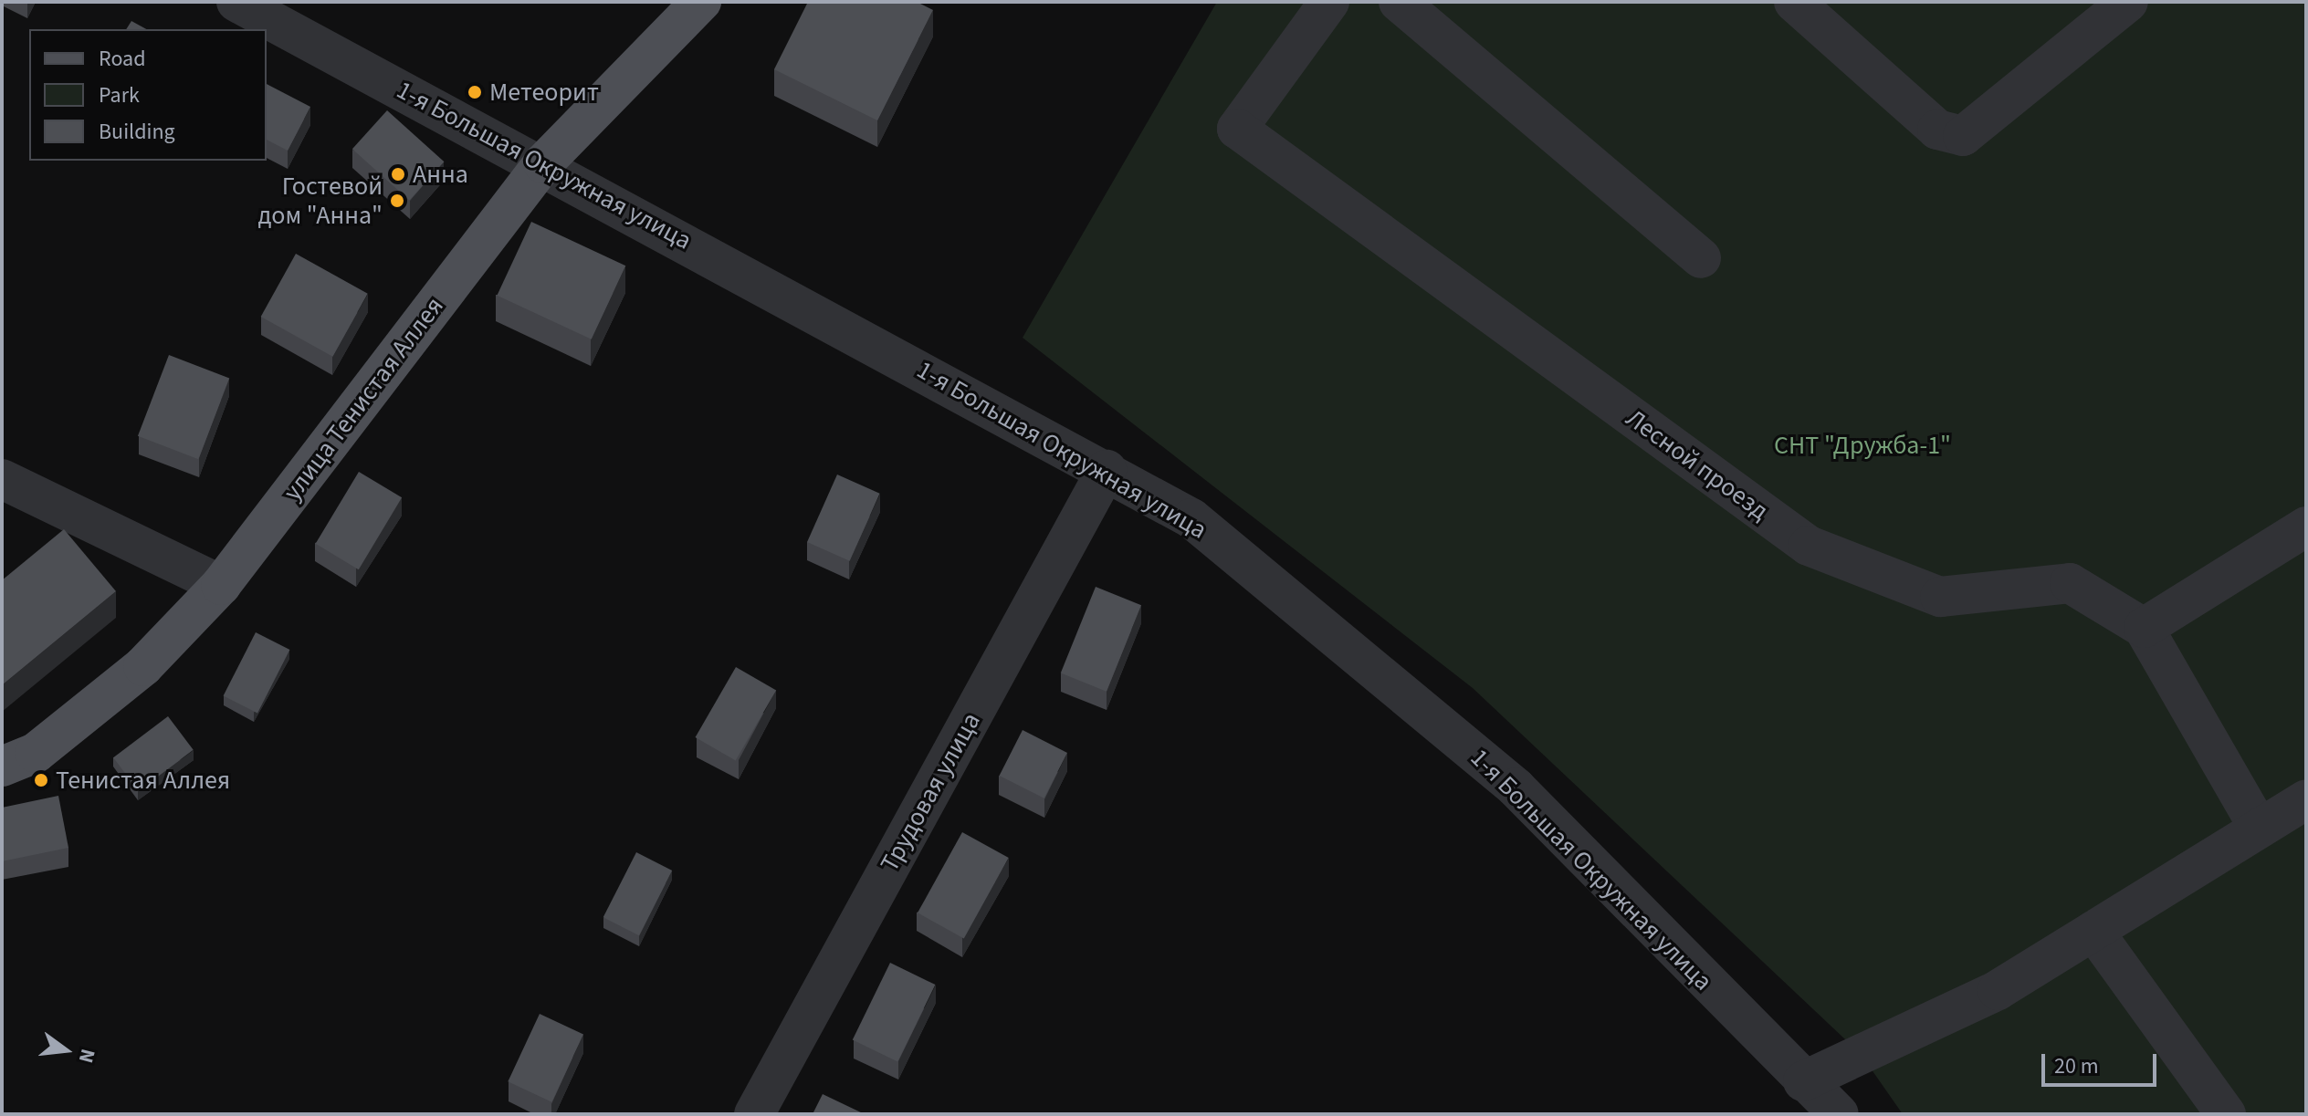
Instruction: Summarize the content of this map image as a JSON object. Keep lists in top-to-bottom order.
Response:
{
  "streets": {
    "main road": ["улица Тенистая Аллея"],
    "street": ["1-я Большая Окружная улица", "Лесной проезд", "Трудовая улица"]
  },
  "crossings": [
    ["1-я Большая Окружная улица", "улица Тенистая Аллея"],
    ["1-я Большая Окружная улица", "Трудовая улица"]
  ],
  "parks": ["СНТ \"Дружба-1\""],
  "places": [
    "Метеорит",
    "Анна",
    "Гостевой дом \"Анна\"",
    "Тенистая Аллея"
  ],
  "legend": ["Road", "Park", "Building"],
  "scale_bar": "20 m",
  "north": "right"
}
